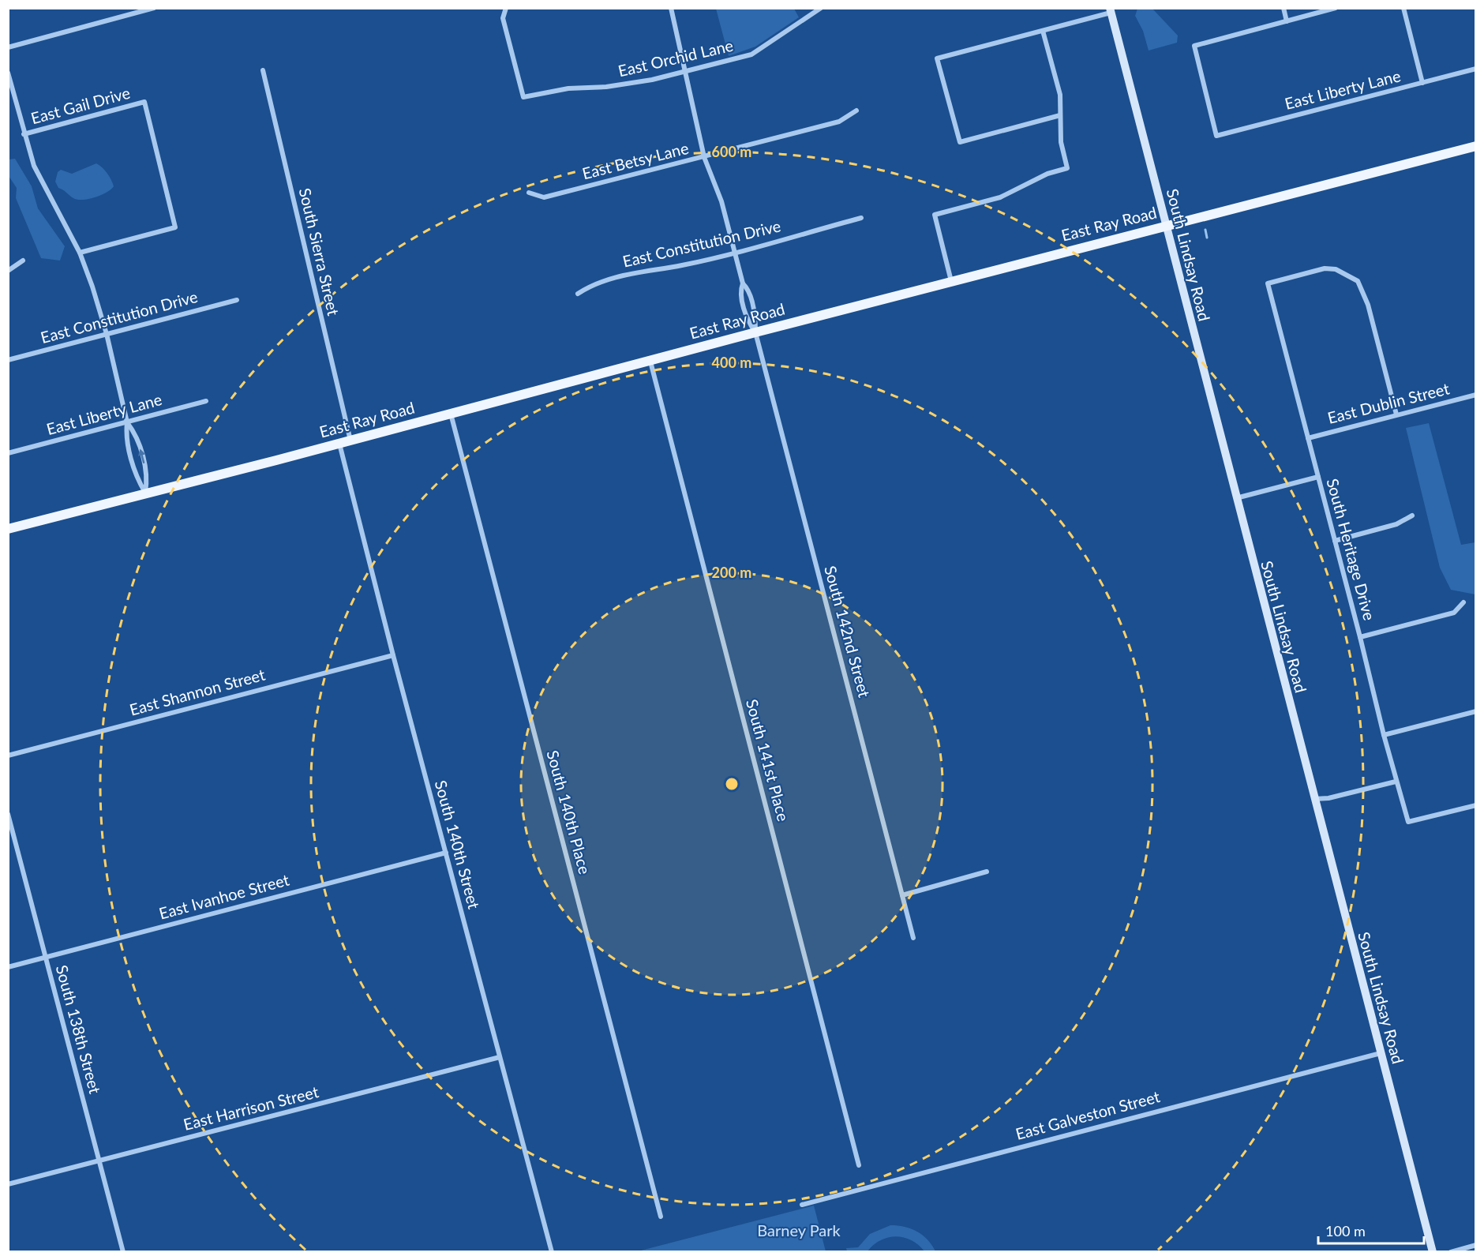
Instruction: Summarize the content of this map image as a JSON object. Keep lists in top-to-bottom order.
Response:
{
  "streets": {
    "main road": ["East Ray Road", "South Lindsay Road"],
    "street": [
      "East Orchid Lane",
      "East Liberty Lane",
      "East Gail Drive",
      "East Betsy Lane",
      "East Constitution Drive",
      "South Sierra Street",
      "East Dublin Street",
      "South Heritage Drive",
      "South 142nd Street",
      "East Shannon Street",
      "South 141st Place",
      "South 140th Place",
      "South 140th Street",
      "East Ivanhoe Street",
      "South 138th Street",
      "East Harrison Street",
      "East Galveston Street"
    ]
  },
  "crossings": [
    ["East Ray Road", "South Sierra Street"],
    ["East Ray Road", "South Lindsay Road"],
    ["East Ray Road", "South 142nd Street"],
    ["East Ray Road", "South 141st Place"],
    ["East Ray Road", "South 140th Place"],
    ["East Ray Road", "South 140th Street"],
    ["South Lindsay Road", "East Galveston Street"],
    ["East Dublin Street", "South Heritage Drive"],
    ["East Shannon Street", "South 140th Street"],
    ["South 140th Street", "East Ivanhoe Street"],
    ["South 140th Street", "East Harrison Street"],
    ["East Ivanhoe Street", "South 138th Street"],
    ["South 138th Street", "East Harrison Street"]
  ],
  "parks": ["Barney Park"],
  "scale_bar": "100 m",
  "rings": ["600 m", "400 m", "200 m"]
}
